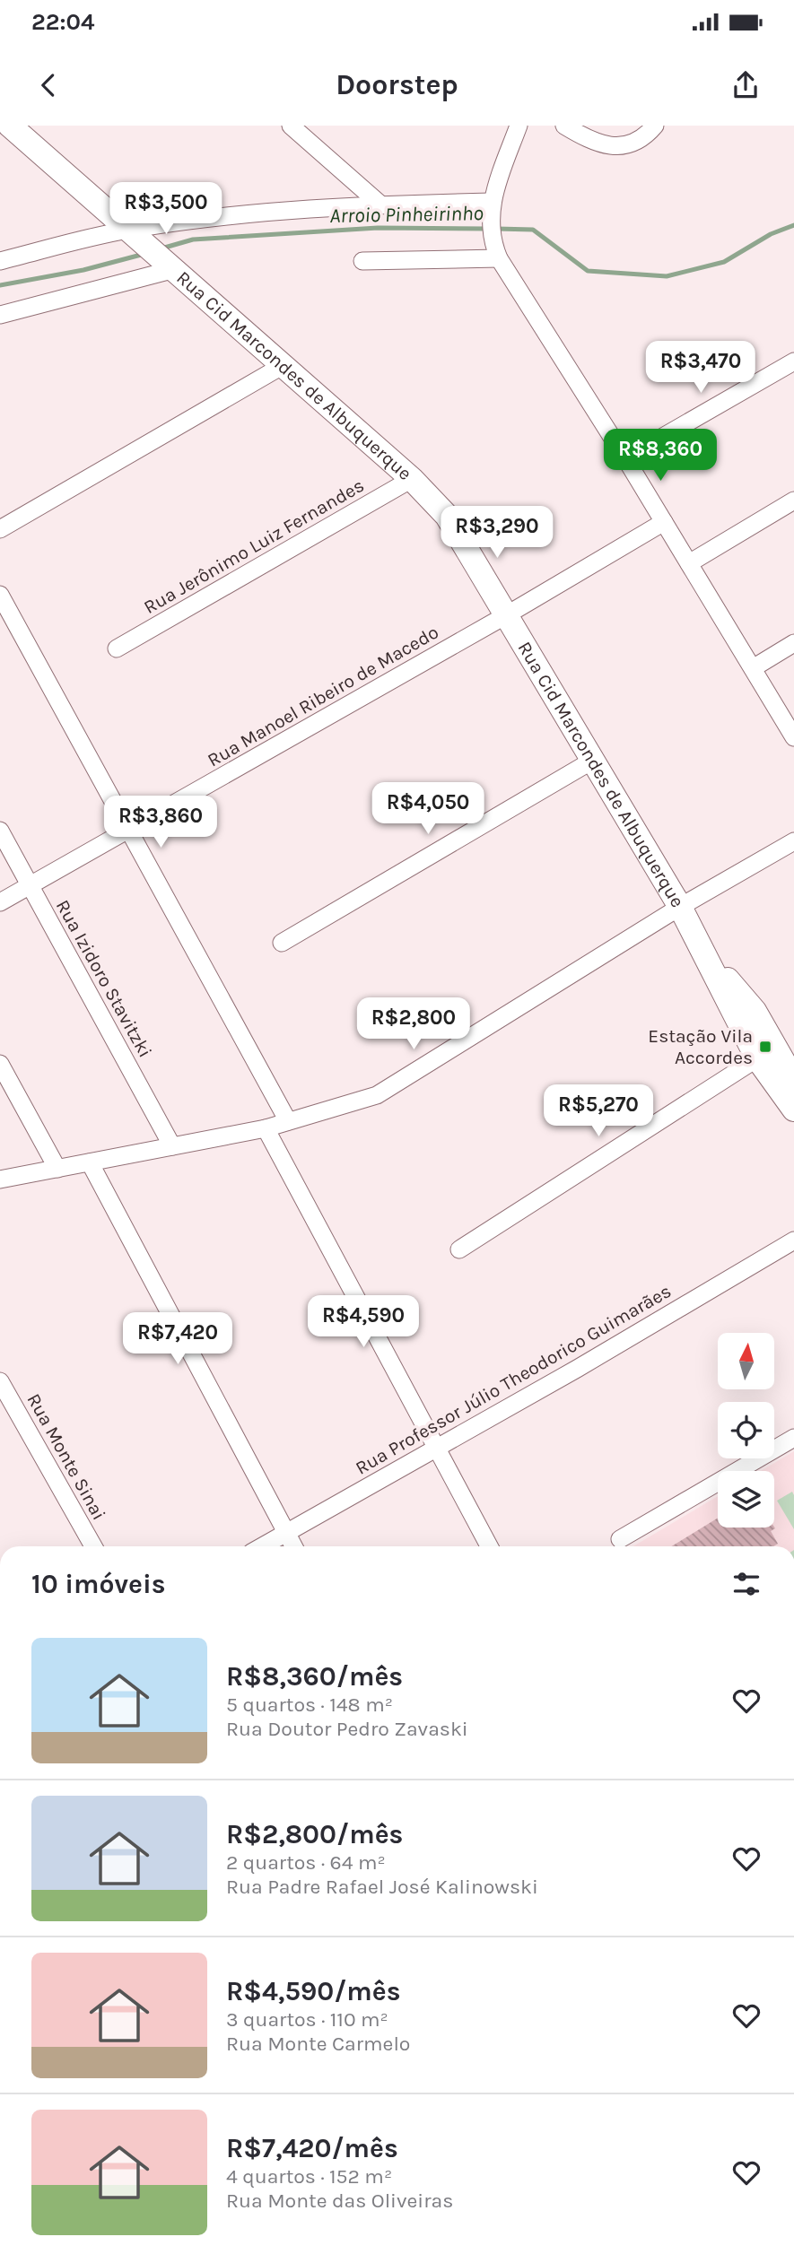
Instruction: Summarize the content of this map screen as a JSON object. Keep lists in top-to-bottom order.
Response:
{
  "streets": {
    "street": [
      "Rua Cid Marcondes de Albuquerque",
      "Rua Jerônimo Luiz Fernandes",
      "Rua Manoel Ribeiro de Macedo",
      "Rua Izidoro Stavitzki",
      "Rua Professor Júlio Theodorico Guimarães",
      "Rua Monte Sinai"
    ]
  },
  "crossings": [
    ["Rua Cid Marcondes de Albuquerque", "Rua Jerônimo Luiz Fernandes"],
    ["Rua Cid Marcondes de Albuquerque", "Rua Manoel Ribeiro de Macedo"],
    ["Rua Manoel Ribeiro de Macedo", "Rua Izidoro Stavitzki"]
  ],
  "water": ["Arroio Pinheirinho"],
  "places": {
    "transit": ["Estação Vila Accordes"]
  },
  "north": "top",
  "page": {
    "status": "22:04",
    "header": "Doorstep",
    "price": [
      "R$3,500",
      "R$3,470",
      "R$8,360",
      "R$3,290",
      "R$4,050",
      "R$3,860",
      "R$2,800",
      "R$5,270",
      "R$4,590",
      "R$7,420"
    ],
    "heading": "10 imóveis",
    "list": [
      {
        "name": "R$8,360/mês",
        "note": "5 quartos · 148 m² · Rua Doutor Pedro Zavaski"
      },
      {
        "name": "R$2,800/mês",
        "note": "2 quartos · 64 m² · Rua Padre Rafael José Kalinowski"
      },
      {
        "name": "R$4,590/mês",
        "note": "3 quartos · 110 m² · Rua Monte Carmelo"
      },
      {
        "name": "R$7,420/mês",
        "note": "4 quartos · 152 m² · Rua Monte das Oliveiras"
      }
    ]
  }
}
